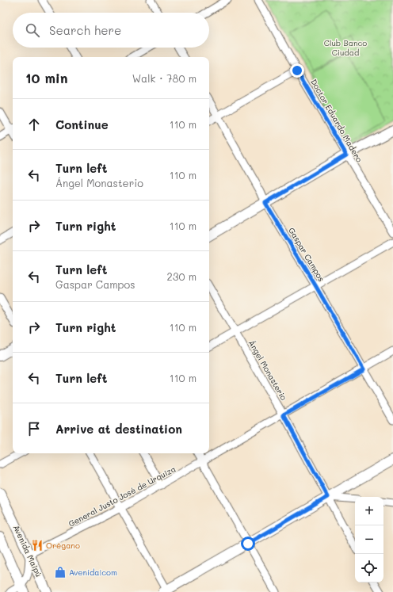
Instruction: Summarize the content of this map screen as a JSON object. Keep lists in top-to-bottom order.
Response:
{
  "streets": {
    "street": [
      "Doctor Eduardo Madero",
      "Gaspar Campos",
      "Ángel Monasterio",
      "General Justo José de Urquiza",
      "Avenida Maipú"
    ]
  },
  "crossings": [
    ["Gaspar Campos", "General Justo José de Urquiza"],
    ["Ángel Monasterio", "General Justo José de Urquiza"],
    ["General Justo José de Urquiza", "Avenida Maipú"]
  ],
  "parks": ["Club Banco Ciudad"],
  "places": {
    "restaurant": ["Orégano"],
    "shop": ["Avenida!com"]
  },
  "page": {
    "search": "Search here",
    "heading": ["10 min", "Walk · 780 m"],
    "list": [
      ["Continue", "110 m"],
      ["Turn left", "Ángel Monasterio", "110 m"],
      ["Turn right", "110 m"],
      ["Turn left", "Gaspar Campos", "230 m"],
      ["Turn right", "110 m"],
      ["Turn left", "110 m"],
      "Arrive at destination"
    ],
    "map_buttons": ["+", "−"]
  }
}
